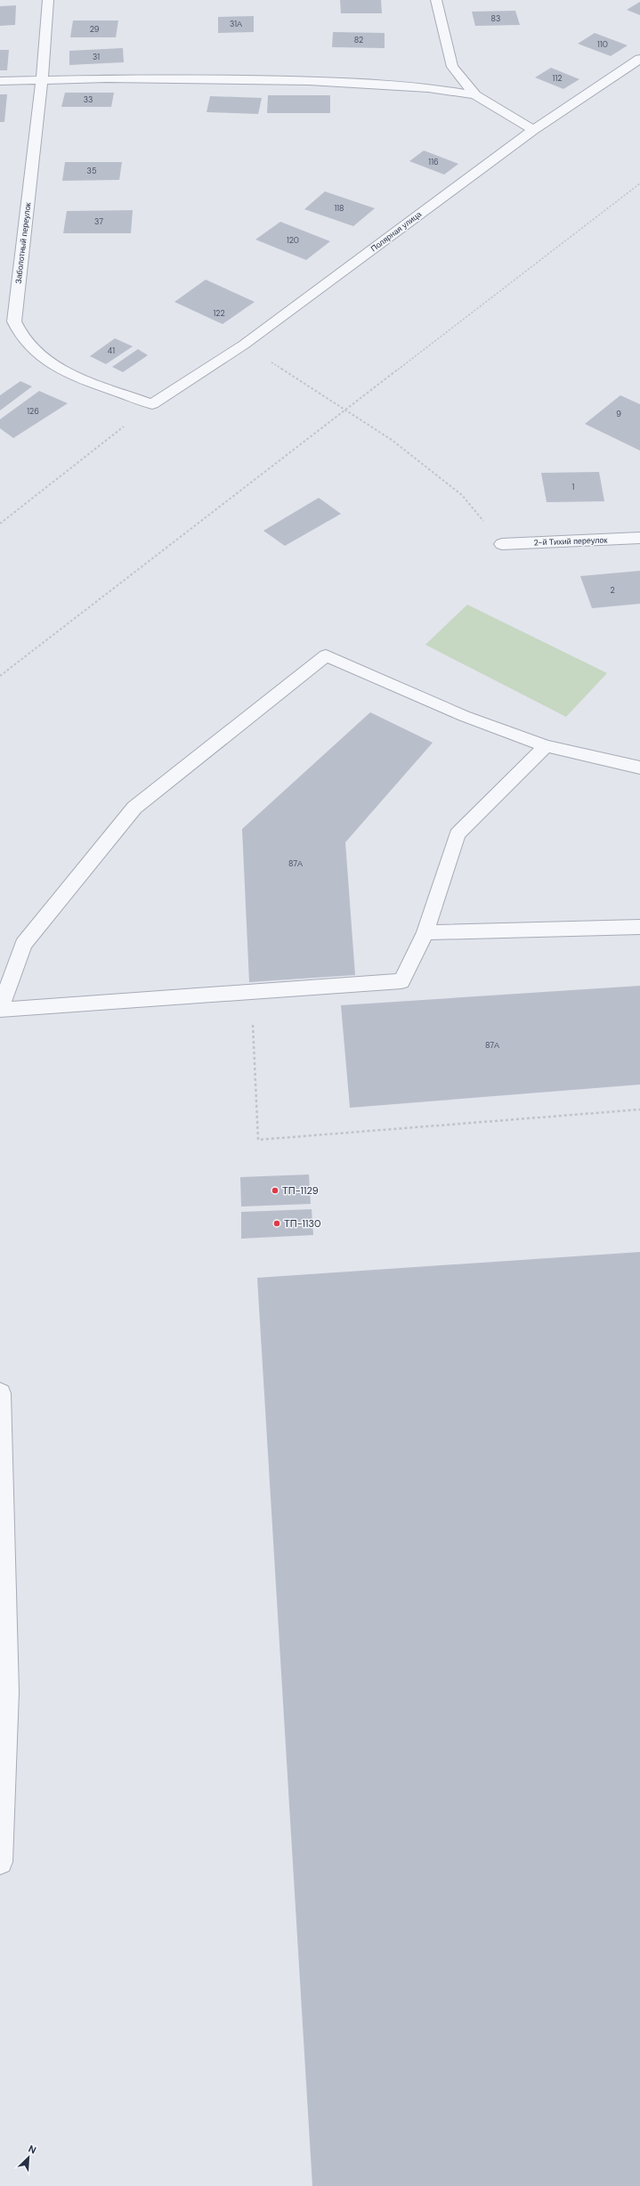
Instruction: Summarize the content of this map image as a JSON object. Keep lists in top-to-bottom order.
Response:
{
  "streets": {
    "street": ["Полярная улица", "Заболотный переулок", "2-й Тихий переулок"]
  },
  "crossings": [
    ["Полярная улица", "Заболотный переулок"]
  ],
  "places": ["ТП-1129", "ТП-1130"],
  "house_numbers": [
    "83",
    "31А",
    "29",
    "82",
    "110",
    "31",
    "112",
    "33",
    "116",
    "35",
    "118",
    "37",
    "120",
    "122",
    "41",
    "126",
    "9",
    "1",
    "2",
    "87А",
    "87А"
  ],
  "north": "top right"
}
